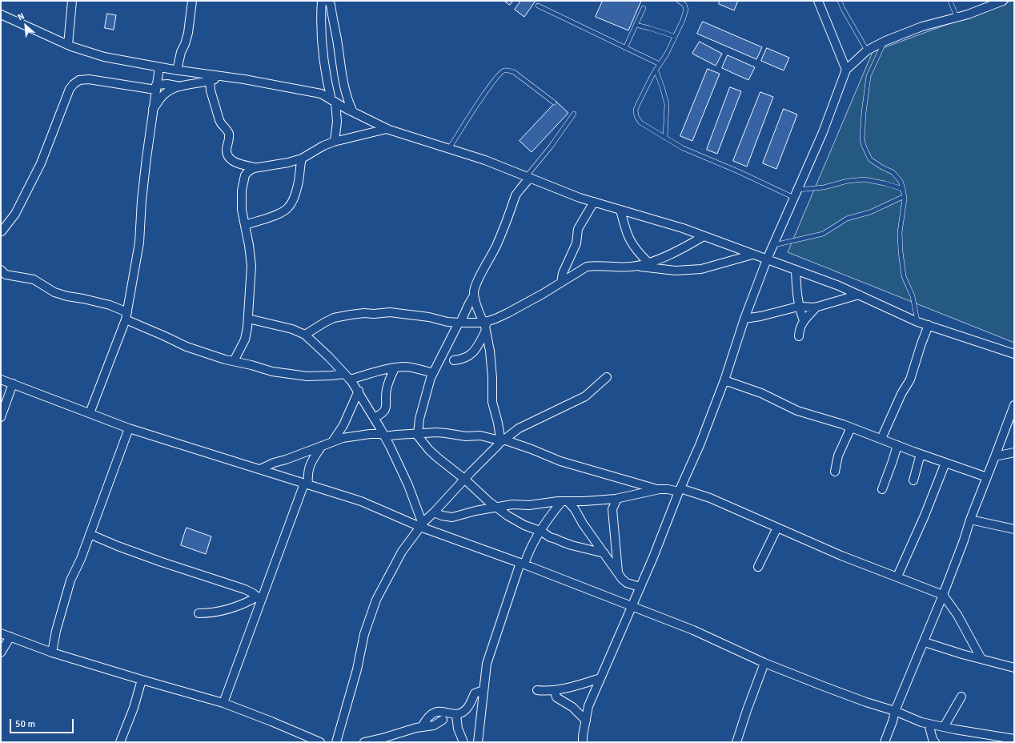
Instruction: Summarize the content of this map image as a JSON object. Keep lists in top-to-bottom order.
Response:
{
  "scale_bar": "50 m",
  "north": "top left"
}
